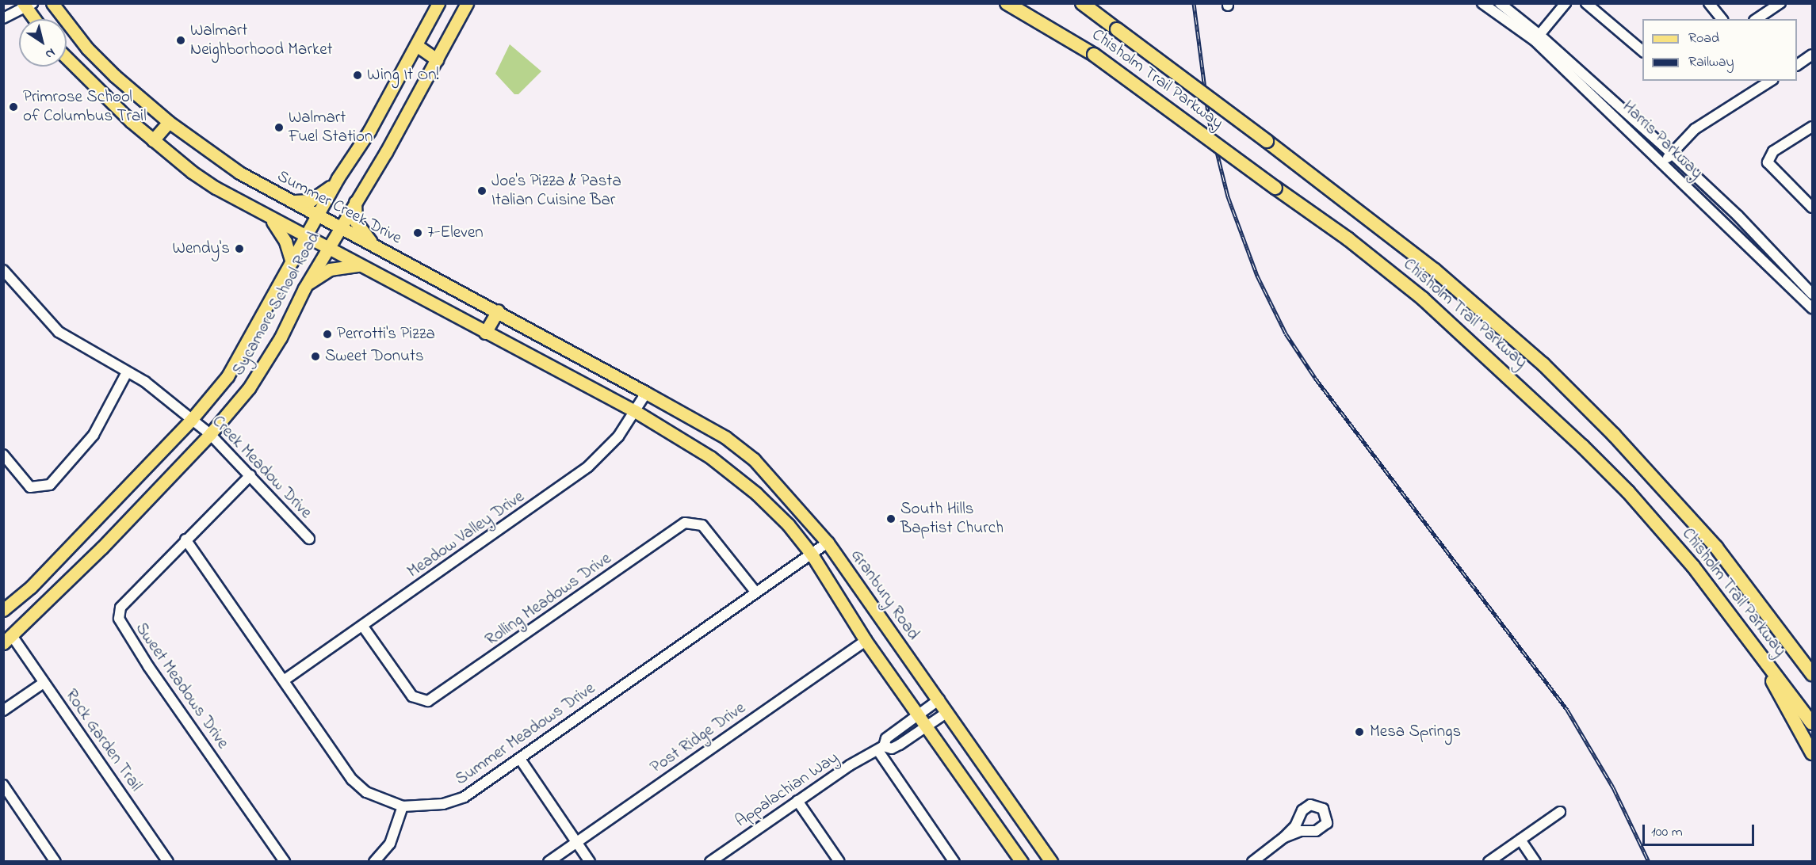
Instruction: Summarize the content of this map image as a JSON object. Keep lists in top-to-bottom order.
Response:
{
  "streets": {
    "highway": ["Chisholm Trail Parkway"],
    "main road": ["Summer Creek Drive", "Sycamore School Road", "Granbury Road"],
    "street": [
      "Harris Parkway",
      "Creek Meadow Drive",
      "Meadow Valley Drive",
      "Rolling Meadows Drive",
      "Sweet Meadows Drive",
      "Summer Meadows Drive",
      "Post Ridge Drive",
      "Rock Garden Trail",
      "Appalachian Way"
    ]
  },
  "crossings": [
    ["Summer Creek Drive", "Sycamore School Road"],
    ["Summer Creek Drive", "Meadow Valley Drive"],
    ["Summer Creek Drive", "Granbury Road"],
    ["Sycamore School Road", "Creek Meadow Drive"],
    ["Sycamore School Road", "Rock Garden Trail"],
    ["Creek Meadow Drive", "Sweet Meadows Drive"],
    ["Meadow Valley Drive", "Granbury Road"],
    ["Meadow Valley Drive", "Rolling Meadows Drive"],
    ["Meadow Valley Drive", "Summer Meadows Drive"],
    ["Granbury Road", "Summer Meadows Drive"],
    ["Granbury Road", "Appalachian Way"],
    ["Rolling Meadows Drive", "Summer Meadows Drive"],
    ["Sweet Meadows Drive", "Summer Meadows Drive"]
  ],
  "places": [
    "Walmart Neighborhood Market",
    "Wing It On!",
    "Primrose School of Columbus Trail",
    "Walmart Fuel Station",
    "Joe's Pizza & Pasta Italian Cuisine Bar",
    "7-Eleven",
    "Wendy's",
    "Perrotti's Pizza",
    "Sweet Donuts",
    "South Hills Baptist Church",
    "Mesa Springs"
  ],
  "legend": ["Road", "Railway"],
  "scale_bar": "100 m",
  "north": "bottom right"
}
